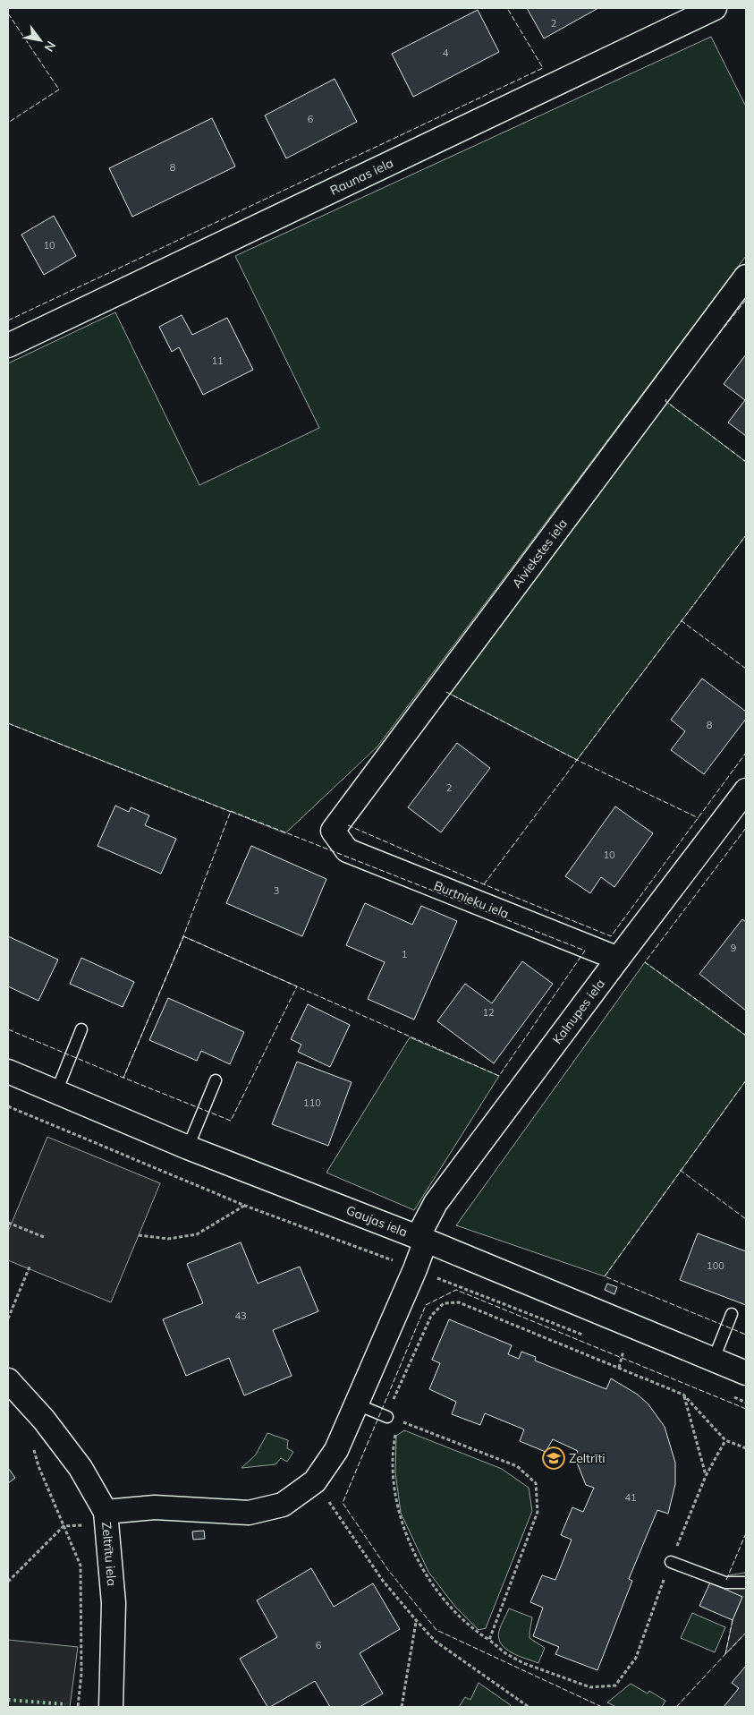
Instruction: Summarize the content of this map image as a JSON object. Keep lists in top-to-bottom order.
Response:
{
  "streets": {
    "street": [
      "Raunas iela",
      "Aiviekstes iela",
      "Burtnieku iela",
      "Kalnupes iela",
      "Gaujas iela",
      "Zeltrītu iela"
    ]
  },
  "crossings": [
    ["Aiviekstes iela", "Burtnieku iela"],
    ["Burtnieku iela", "Kalnupes iela"],
    ["Kalnupes iela", "Gaujas iela"],
    ["Kalnupes iela", "Zeltrītu iela"]
  ],
  "places": {
    "school or university": ["Zeltrīti"]
  },
  "house_numbers": [
    "2",
    "4",
    "6",
    "8",
    "10",
    "11",
    "8",
    "2",
    "10",
    "3",
    "9",
    "1",
    "12",
    "110",
    "100",
    "43",
    "41",
    "6"
  ],
  "north": "bottom right"
}
